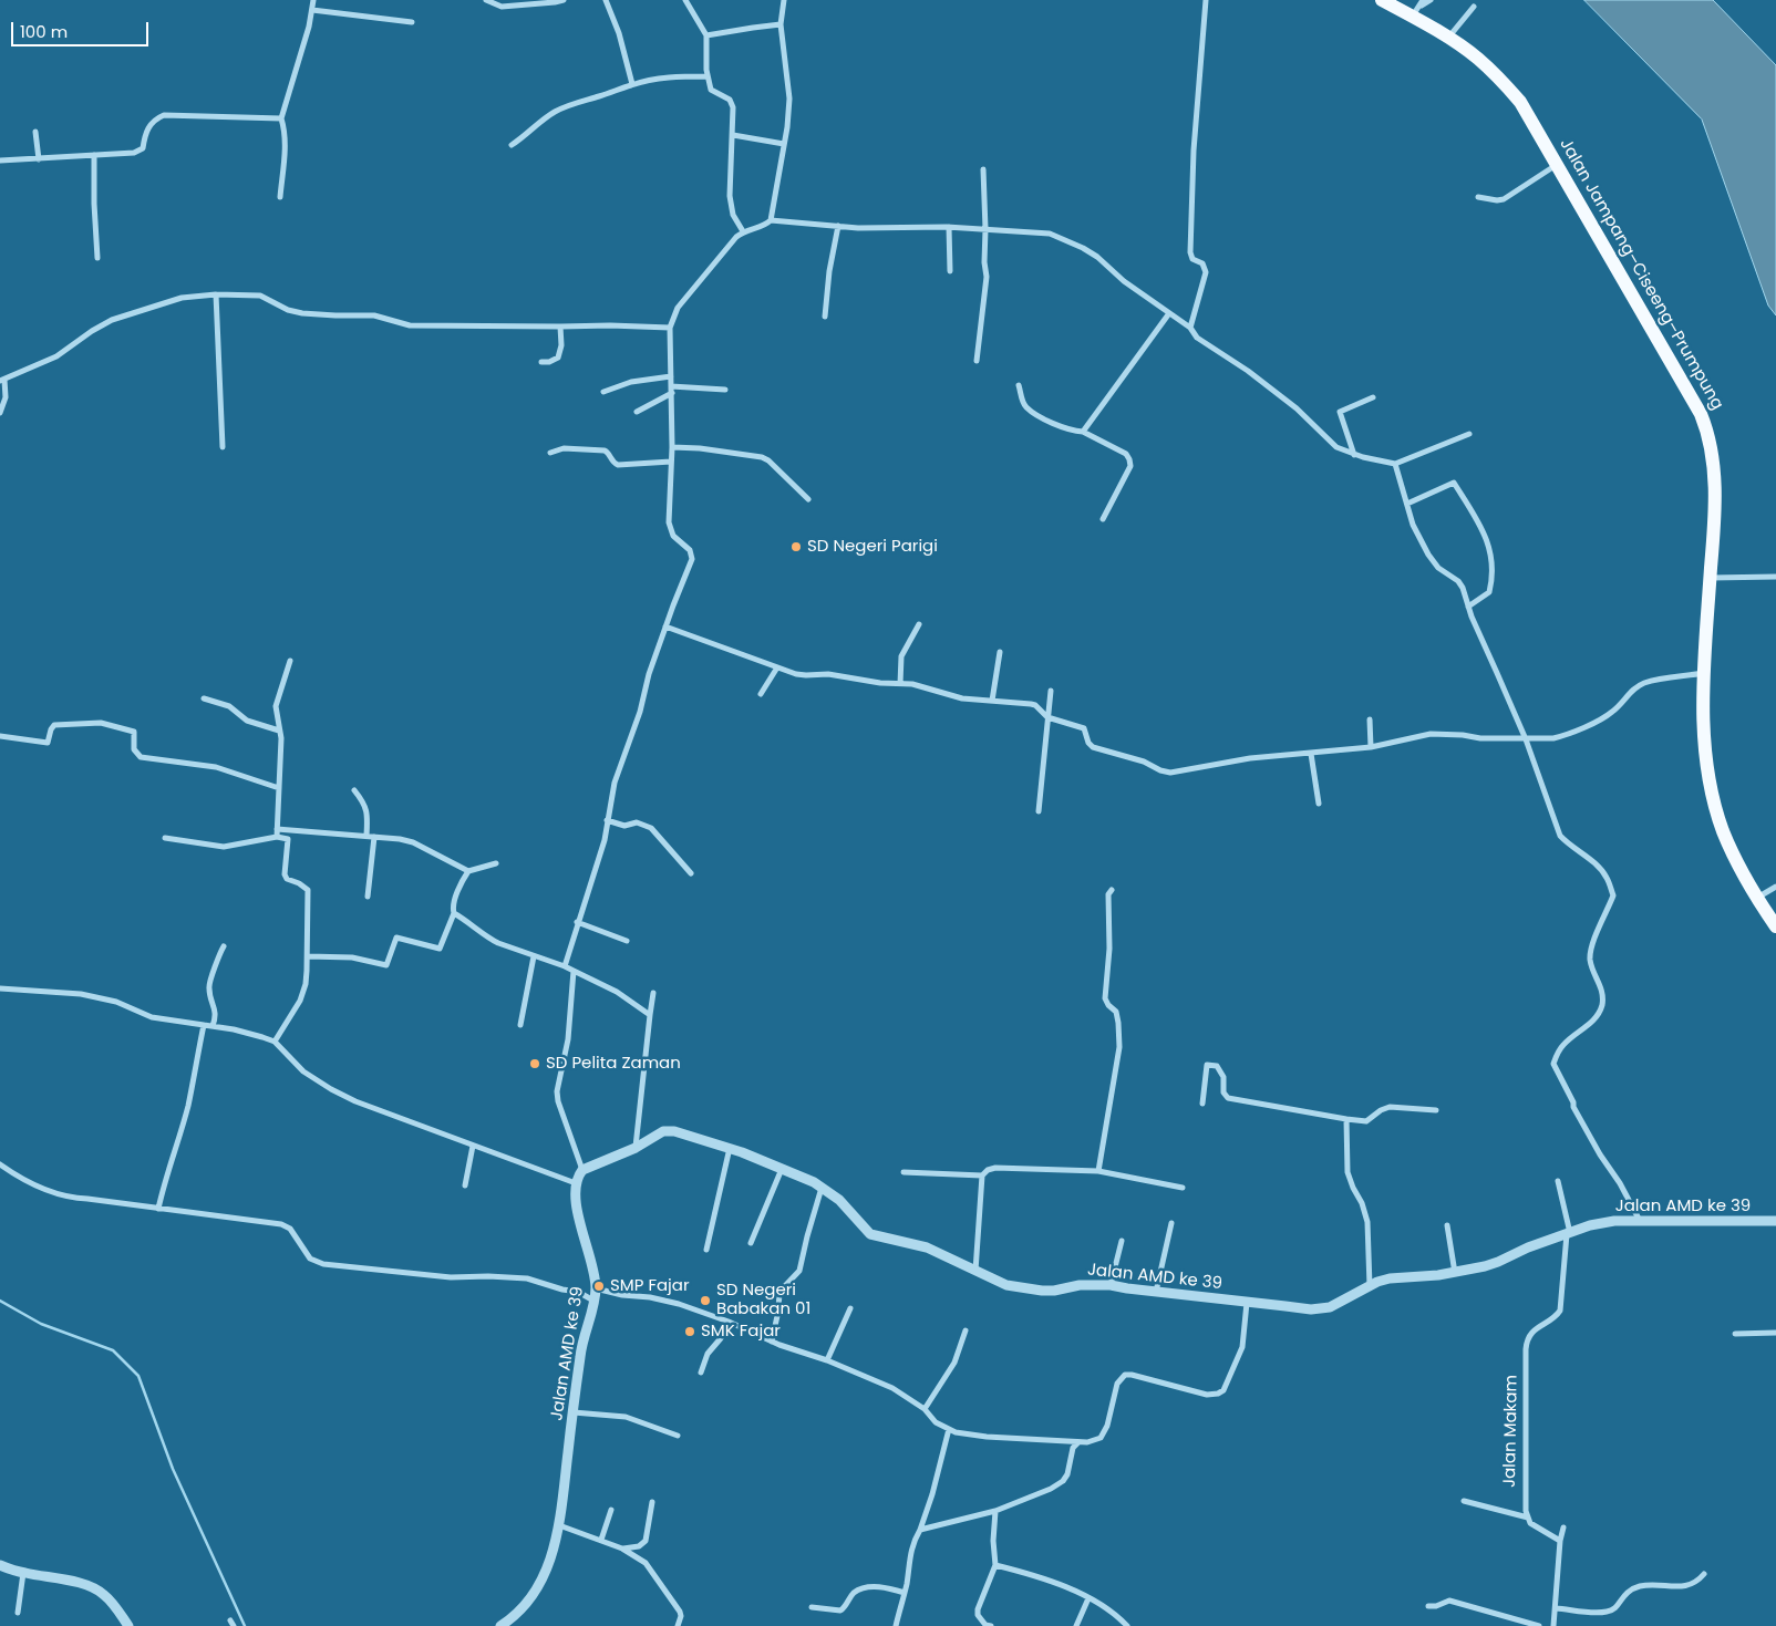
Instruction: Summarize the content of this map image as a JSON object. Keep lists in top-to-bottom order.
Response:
{
  "streets": {
    "main road": ["Jalan Jampang–Ciseeng–Prumpung"],
    "street": ["Jalan AMD ke 39", "Jalan Makam"]
  },
  "crossings": [
    ["Jalan AMD ke 39", "Jalan Makam"]
  ],
  "places": [
    "SD Negeri Parigi",
    "SD Pelita Zaman",
    "SMP Fajar",
    "SD Negeri Babakan 01",
    "SMK Fajar"
  ],
  "scale_bar": "100 m"
}
